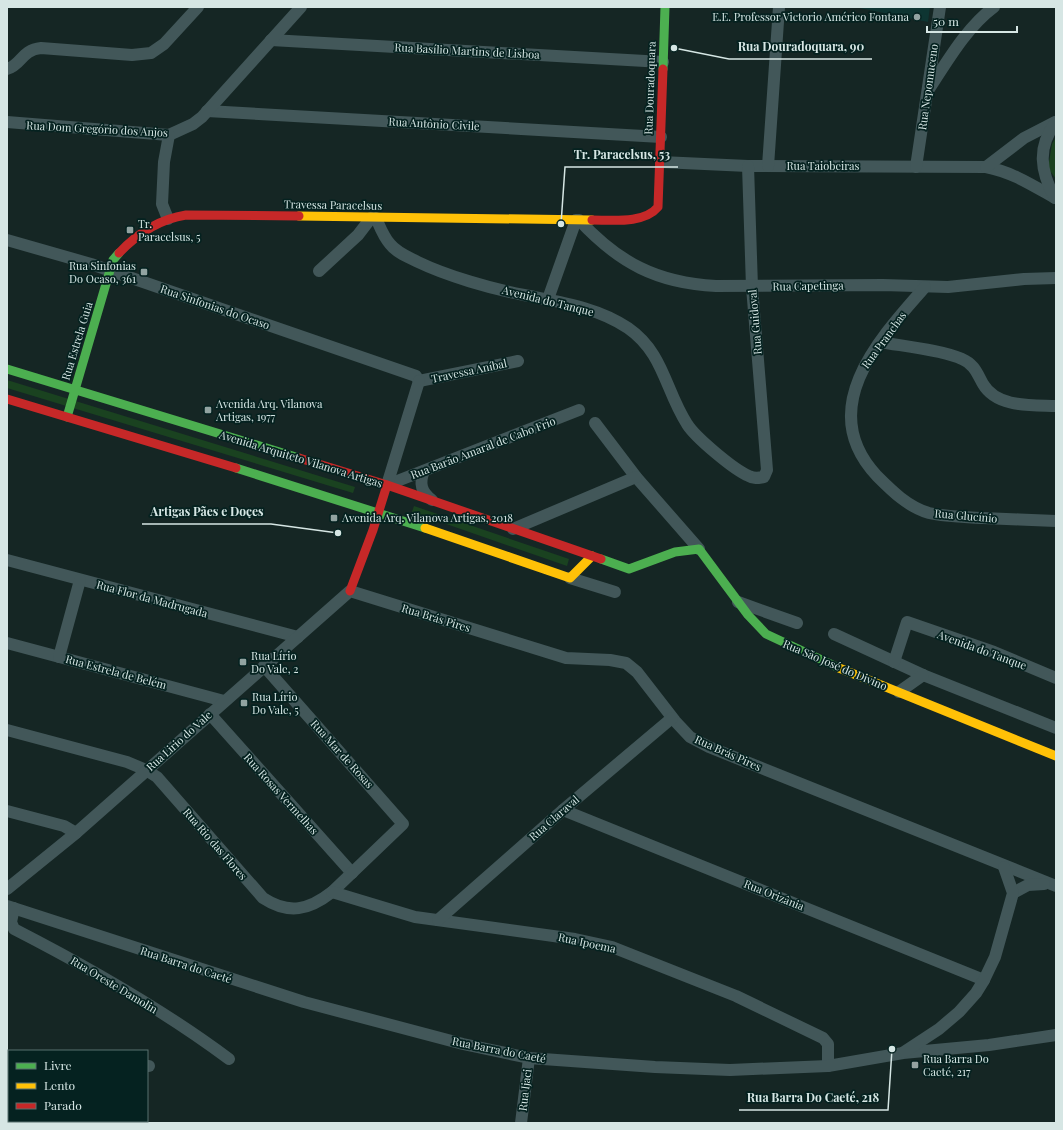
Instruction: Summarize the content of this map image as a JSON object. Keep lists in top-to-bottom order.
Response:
{
  "streets": {
    "main road": [
      "Rua Douradoquara",
      "Travessa Paracelsus",
      "Rua Estrela Guia",
      "Avenida Arquiteto Vilanova Artigas",
      "Rua São José do Divino"
    ],
    "street": [
      "Rua Basílio Martins de Lisboa",
      "Rua Nepomuceno",
      "Rua Antônio Civile",
      "Rua Dom Gregório dos Anjos",
      "Rua Taiobeiras",
      "Rua Capetinga",
      "Avenida do Tanque",
      "Rua Sinfonias do Ocaso",
      "Rua Guidoval",
      "Rua Pranchas",
      "Travessa Aníbal",
      "Rua Barão Amaral de Cabo Frio",
      "Rua Glucínio",
      "Rua Flor da Madrugada",
      "Rua Brás Pires",
      "Rua Estrela de Belém",
      "Rua Lirio do Vale",
      "Rua Mar de Rosas",
      "Rua Rosas Vermelhas",
      "Rua Claraval",
      "Rua Rio das Flores",
      "Rua Orizânia",
      "Rua Ipoema",
      "Rua Barra do Caeté",
      "Rua Oreste Damolin",
      "Rua Ijaci"
    ]
  },
  "crossings": [
    ["Rua Basílio Martins de Lisboa", "Rua Douradoquara"],
    ["Rua Basílio Martins de Lisboa", "Rua Dom Gregório dos Anjos"],
    ["Rua Nepomuceno", "Rua Taiobeiras"],
    ["Rua Douradoquara", "Rua Antônio Civile"],
    ["Rua Douradoquara", "Rua Taiobeiras"],
    ["Rua Douradoquara", "Travessa Paracelsus"],
    ["Rua Douradoquara", "Rua Capetinga"],
    ["Rua Antônio Civile", "Rua Dom Gregório dos Anjos"],
    ["Rua Taiobeiras", "Rua Guidoval"],
    ["Travessa Paracelsus", "Rua Capetinga"],
    ["Travessa Paracelsus", "Avenida do Tanque"],
    ["Travessa Paracelsus", "Rua Sinfonias do Ocaso"],
    ["Travessa Paracelsus", "Rua Estrela Guia"],
    ["Rua Capetinga", "Rua Guidoval"],
    ["Rua Capetinga", "Rua Pranchas"],
    ["Avenida do Tanque", "Rua Guidoval"],
    ["Rua Sinfonias do Ocaso", "Rua Estrela Guia"],
    ["Rua Sinfonias do Ocaso", "Travessa Aníbal"],
    ["Rua Pranchas", "Rua Glucínio"],
    ["Rua Estrela Guia", "Avenida Arquiteto Vilanova Artigas"],
    ["Rua Barão Amaral de Cabo Frio", "Avenida Arquiteto Vilanova Artigas"],
    ["Avenida Arquiteto Vilanova Artigas", "Rua São José do Divino"],
    ["Rua Flor da Madrugada", "Rua Lirio do Vale"],
    ["Rua Brás Pires", "Rua Lirio do Vale"],
    ["Rua Brás Pires", "Rua Claraval"],
    ["Rua Estrela de Belém", "Rua Lirio do Vale"],
    ["Rua Lirio do Vale", "Rua Mar de Rosas"],
    ["Rua Lirio do Vale", "Rua Rosas Vermelhas"],
    ["Rua Lirio do Vale", "Rua Rio das Flores"],
    ["Rua Mar de Rosas", "Rua Rio das Flores"],
    ["Rua Rosas Vermelhas", "Rua Rio das Flores"],
    ["Rua Claraval", "Rua Orizânia"],
    ["Rua Claraval", "Rua Ipoema"],
    ["Rua Rio das Flores", "Rua Ipoema"],
    ["Rua Ipoema", "Rua Barra do Caeté"],
    ["Rua Barra do Caeté", "Rua Oreste Damolin"],
    ["Rua Barra do Caeté", "Rua Ijaci"]
  ],
  "places": {
    "other": [
      "E.E. Professor Victorio Américo Fontana",
      "Rua Douradoquara, 90",
      "Tr. Paracelsus, 53",
      "Artigas Pães e Doçes",
      "Rua Barra Do Caeté, 218"
    ],
    "transit": [
      "Tr. Paracelsus, 5",
      "Rua Sinfonias Do Ocaso, 361",
      "Avenida Arq. Vilanova Artigas, 1977",
      "Avenida Arq. Vilanova Artigas, 2018",
      "Rua Lírio Do Vale, 2",
      "Rua Lírio Do Vale, 5",
      "Rua Barra Do Caeté, 217"
    ]
  },
  "legend": ["Livre", "Lento", "Parado"],
  "scale_bar": "50 m"
}
